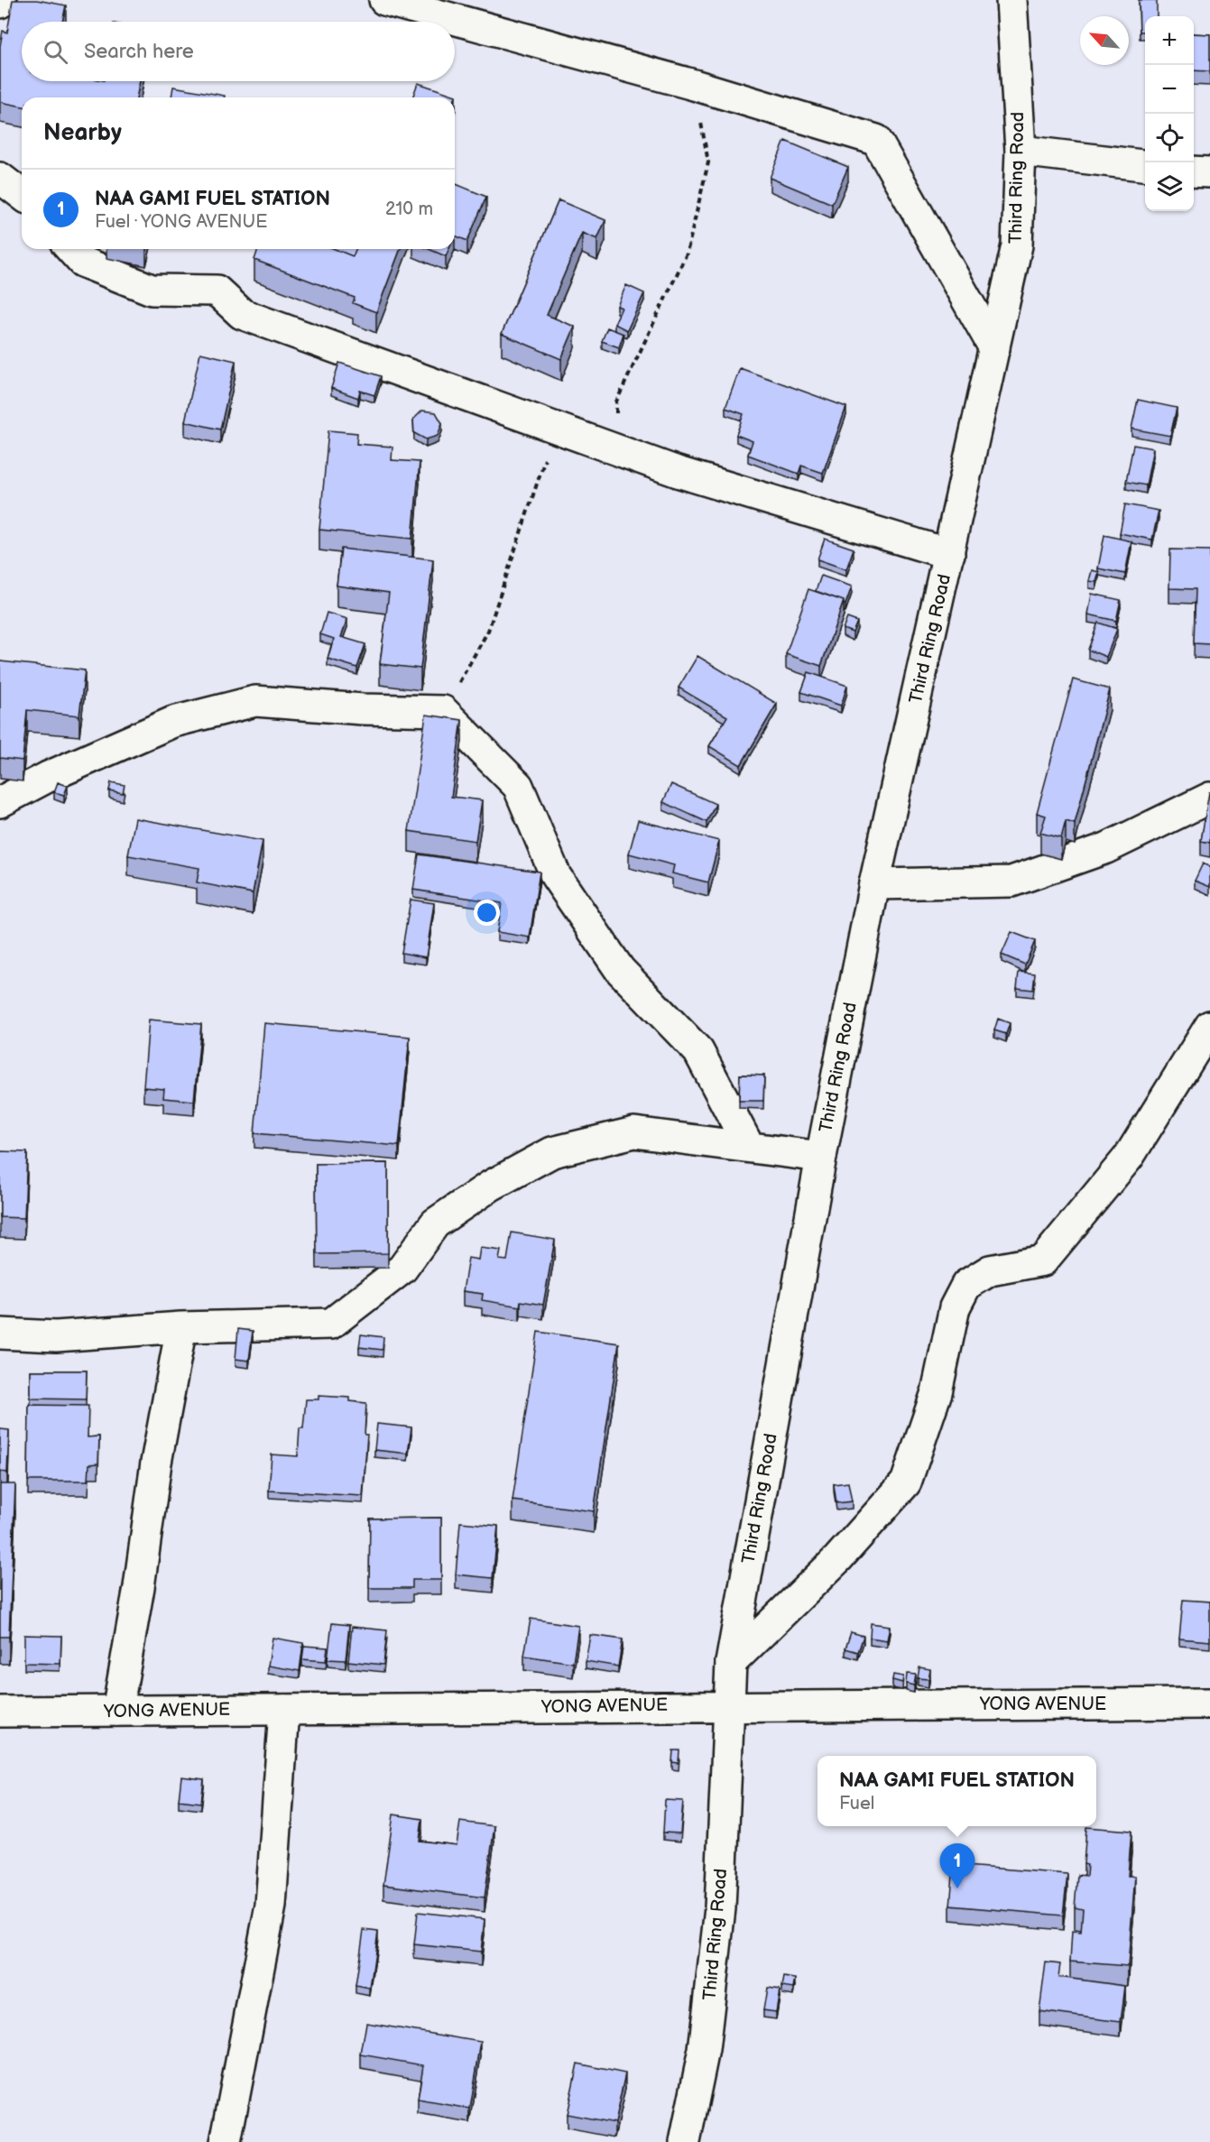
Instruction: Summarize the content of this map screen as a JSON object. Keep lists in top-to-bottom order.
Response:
{
  "streets": {
    "street": ["Third Ring Road", "YONG AVENUE"]
  },
  "crossings": [
    ["Third Ring Road", "YONG AVENUE"]
  ],
  "north": "top left",
  "page": {
    "map_buttons": ["+", "−"],
    "search": "Search here",
    "heading": "Nearby",
    "list": [
      {
        "mark": "1",
        "name": "NAA GAMI FUEL STATION",
        "note": "Fuel · YONG AVENUE",
        "value": "210 m"
      }
    ],
    "popup": ["NAA GAMI FUEL STATION", "Fuel"],
    "pins": "1"
  }
}
